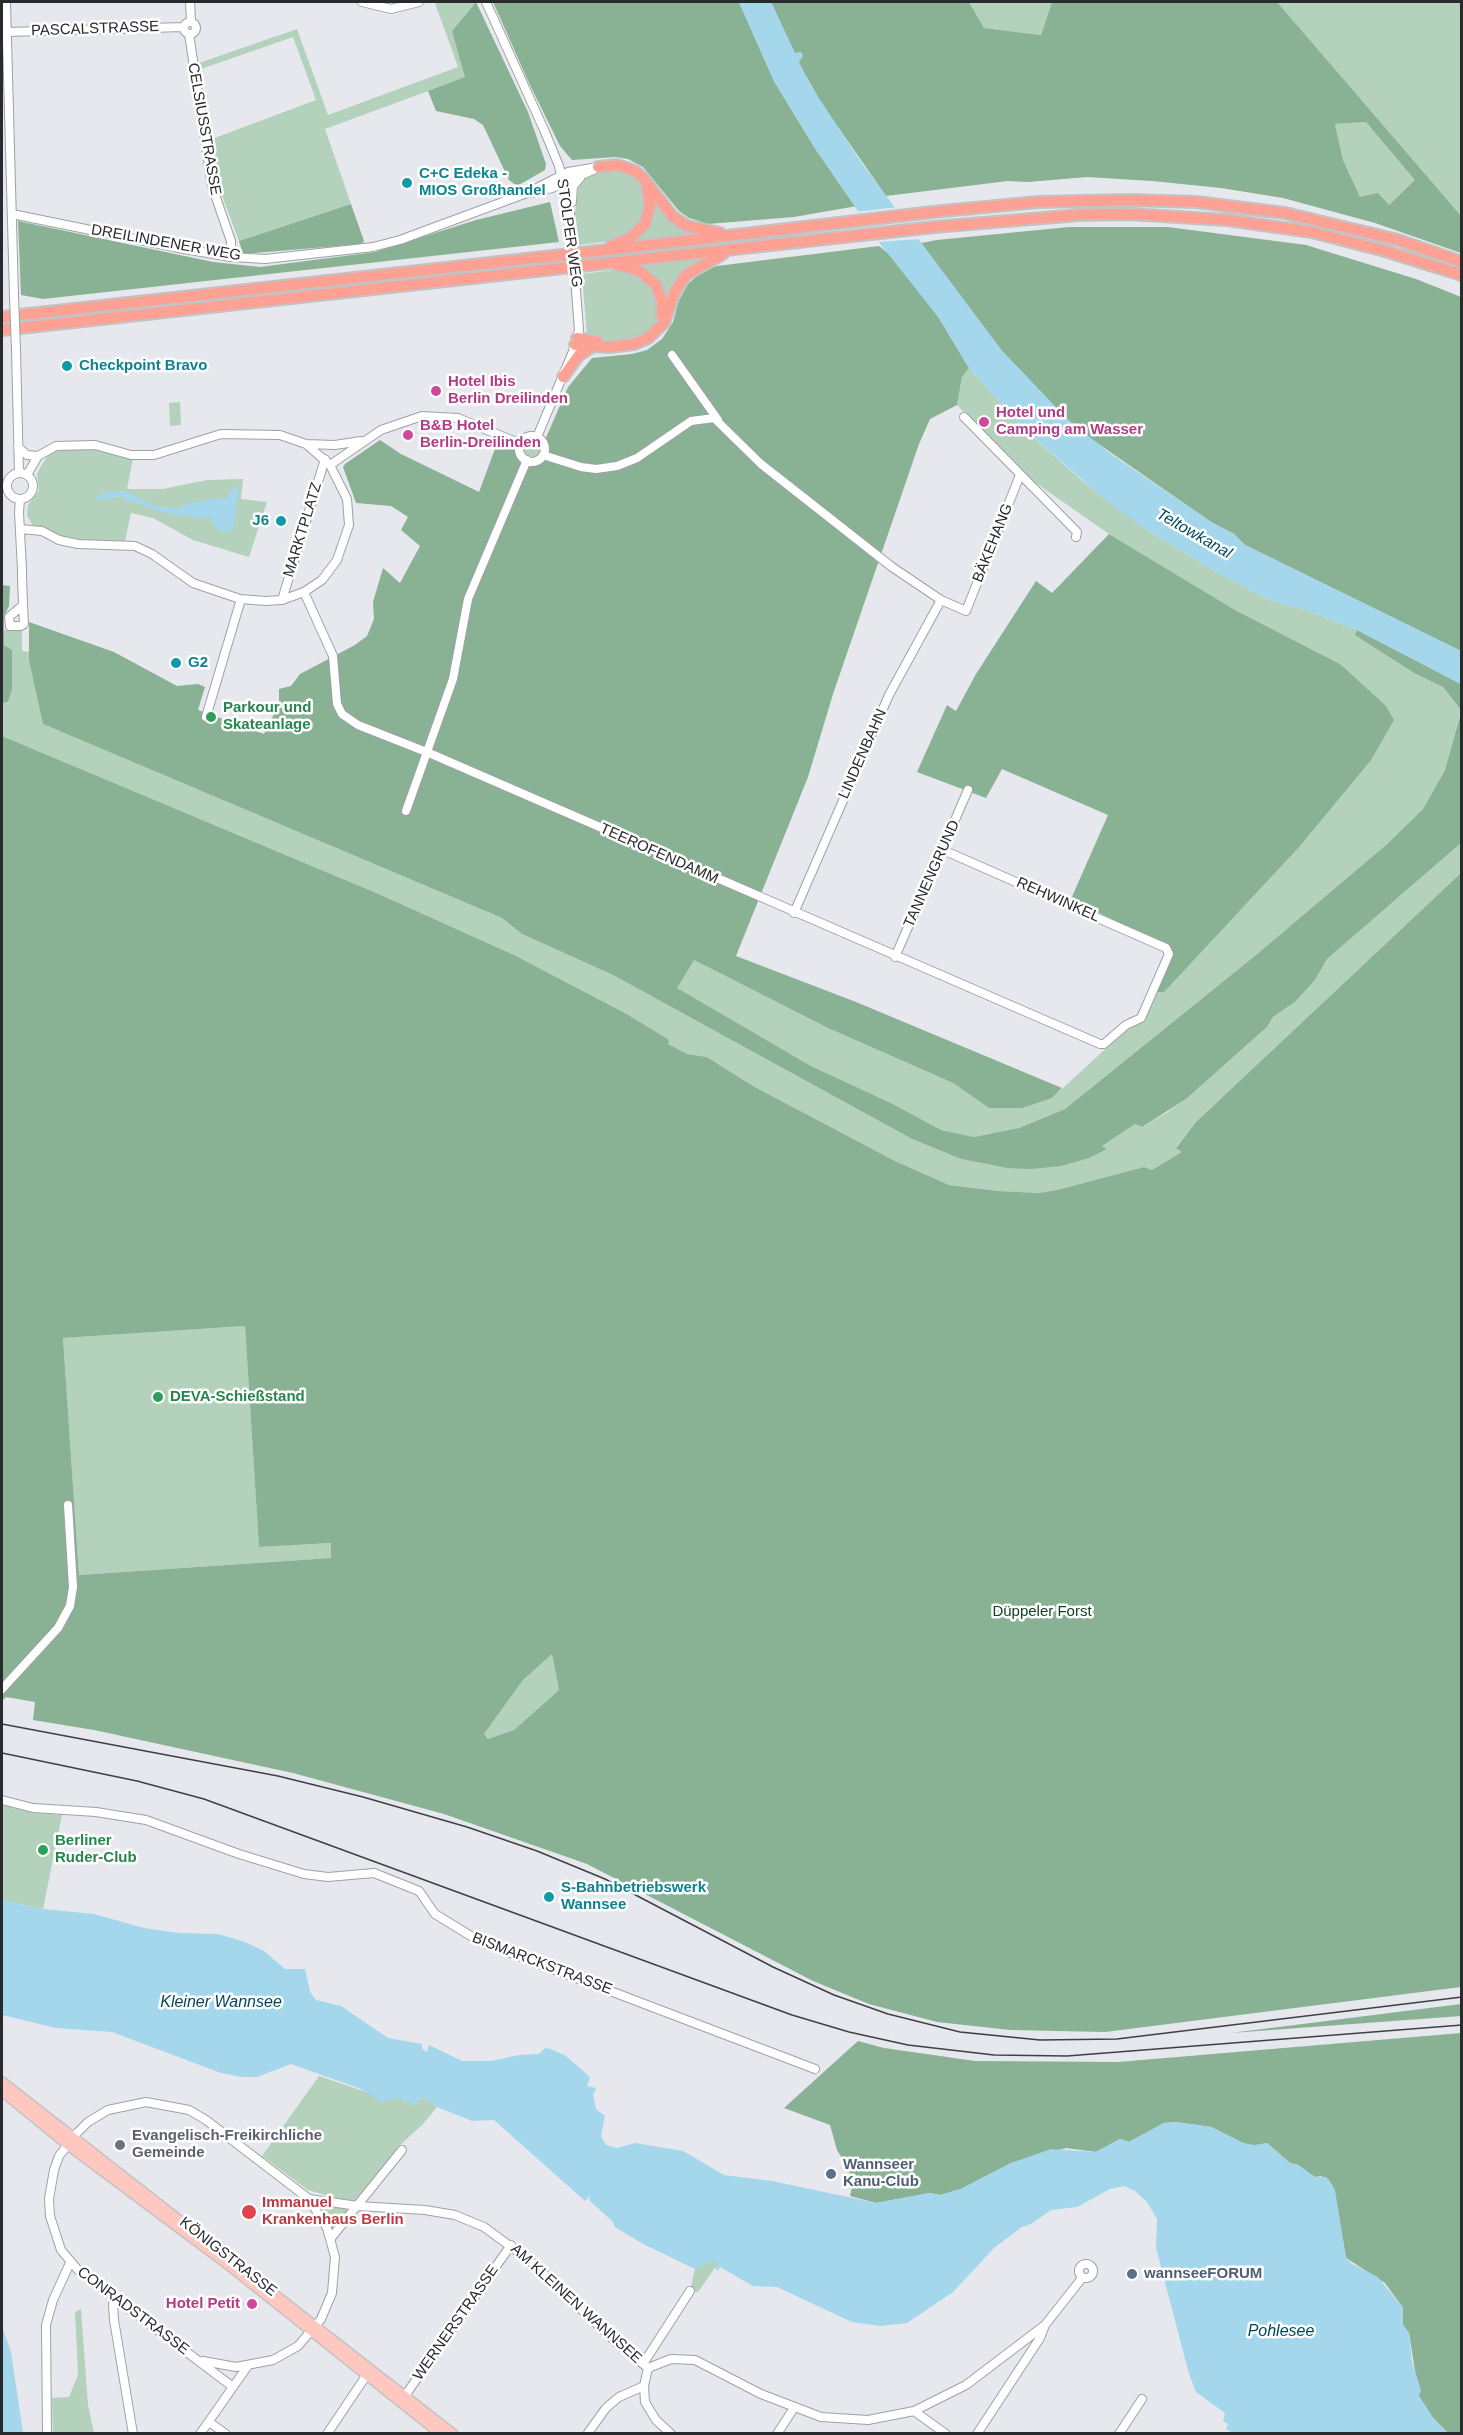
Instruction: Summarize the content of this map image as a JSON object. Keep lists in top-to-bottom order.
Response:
{
  "streets": {
    "main road": ["KÖNIGSTRASSE"],
    "street": [
      "PASCALSTRASSE",
      "CELSIUSSTRASSE",
      "STOLPER WEG",
      "DREILINDENER WEG",
      "MARKTPLATZ",
      "BÄKEHANG",
      "LINDENBAHN",
      "TEEROFENDAMM",
      "TANNENGRUND",
      "REHWINKEL",
      "BISMARCKSTRASSE",
      "AM KLEINEN WANNSEE",
      "CONRADSTRASSE",
      "WERNERSTRASSE"
    ]
  },
  "crossings": [
    ["PASCALSTRASSE", "CELSIUSSTRASSE"],
    ["CELSIUSSTRASSE", "DREILINDENER WEG"],
    ["STOLPER WEG", "DREILINDENER WEG"],
    ["BÄKEHANG", "LINDENBAHN"],
    ["LINDENBAHN", "TEEROFENDAMM"],
    ["TEEROFENDAMM", "TANNENGRUND"],
    ["TEEROFENDAMM", "REHWINKEL"],
    ["TANNENGRUND", "REHWINKEL"],
    ["KÖNIGSTRASSE", "AM KLEINEN WANNSEE"],
    ["KÖNIGSTRASSE", "CONRADSTRASSE"],
    ["KÖNIGSTRASSE", "WERNERSTRASSE"],
    ["AM KLEINEN WANNSEE", "CONRADSTRASSE"],
    ["AM KLEINEN WANNSEE", "WERNERSTRASSE"]
  ],
  "water": ["Teltowkanal", "Kleiner Wannsee", "Pohlesee"],
  "parks": ["Düppeler Forst"],
  "places": [
    "C+C Edeka - MIOS Großhandel",
    "Checkpoint Bravo",
    "Hotel Ibis Berlin Dreilinden",
    "Hotel und Camping am Wasser",
    "B&B Hotel Berlin-Dreilinden",
    "J6",
    "G2",
    "Parkour und Skateanlage",
    "DEVA-Schießstand",
    "Berliner Ruder-Club",
    "S-Bahnbetriebswerk Wannsee",
    "Evangelisch-Freikirchliche Gemeinde",
    "Wannseer Kanu-Club",
    "Immanuel Krankenhaus Berlin",
    "wannseeFORUM",
    "Hotel Petit"
  ]
}
